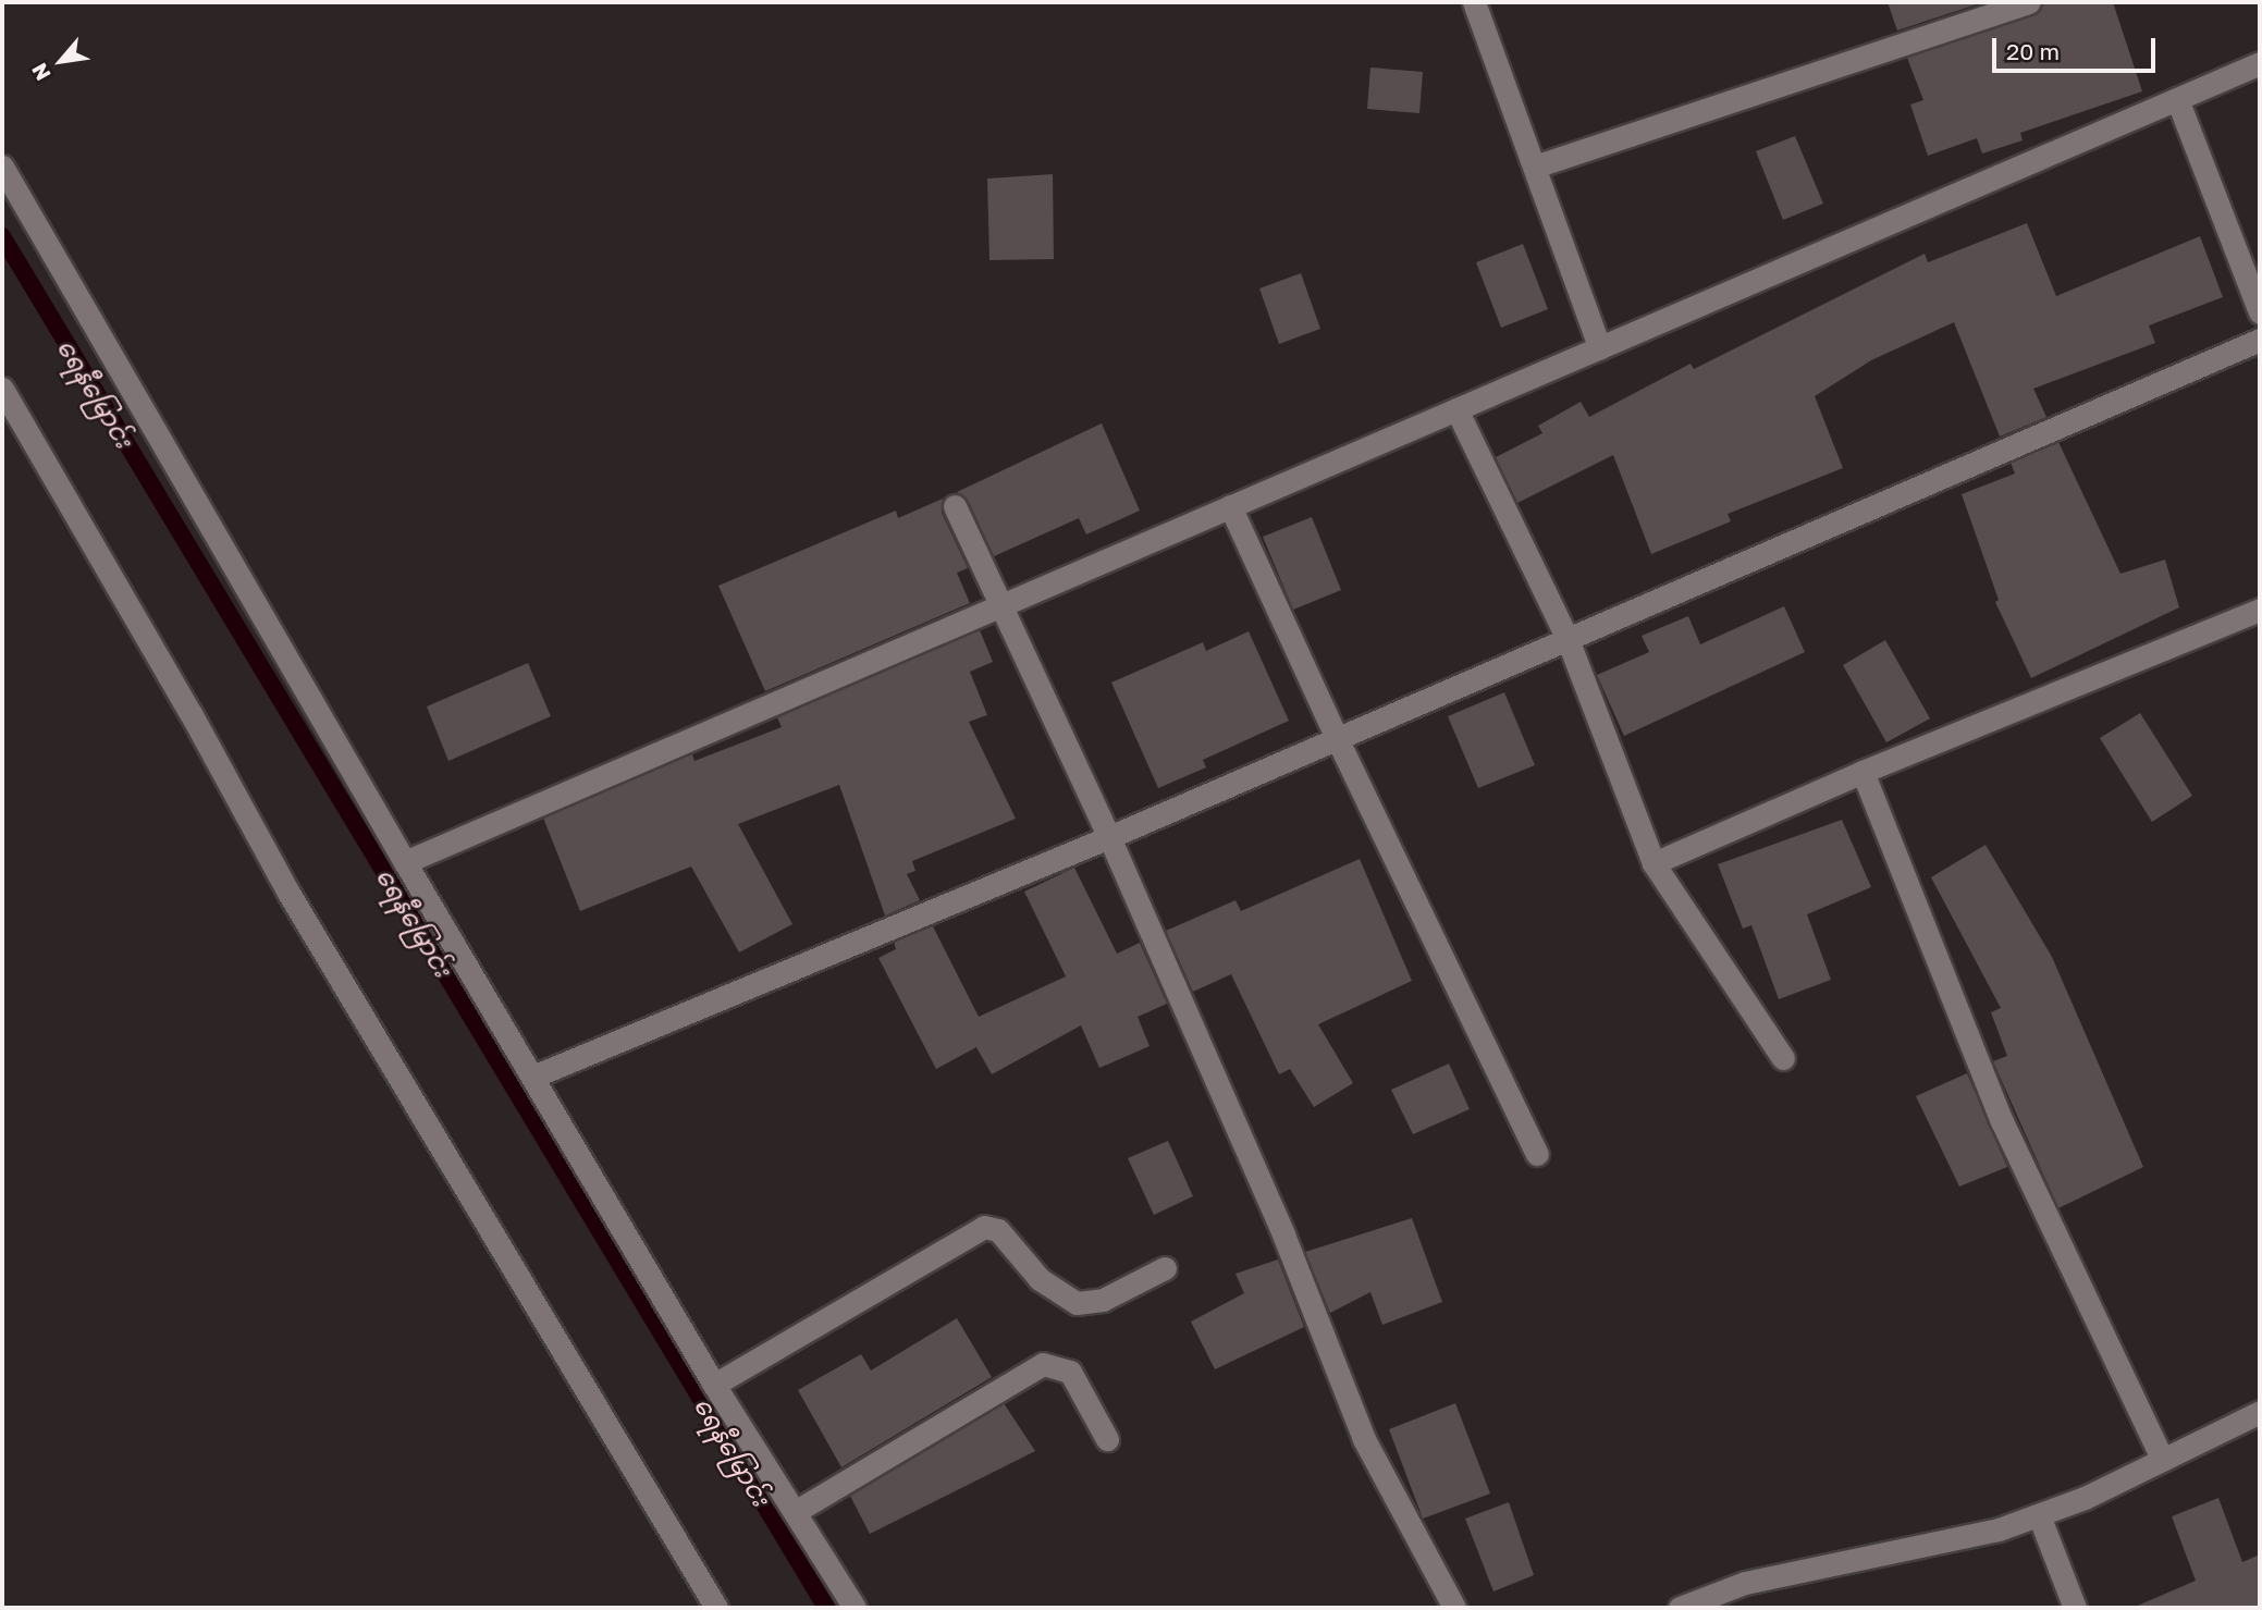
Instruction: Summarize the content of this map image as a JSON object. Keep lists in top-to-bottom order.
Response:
{
  "water": ["ရေနီမြောင်း"],
  "scale_bar": "20 m",
  "north": "bottom left"
}
